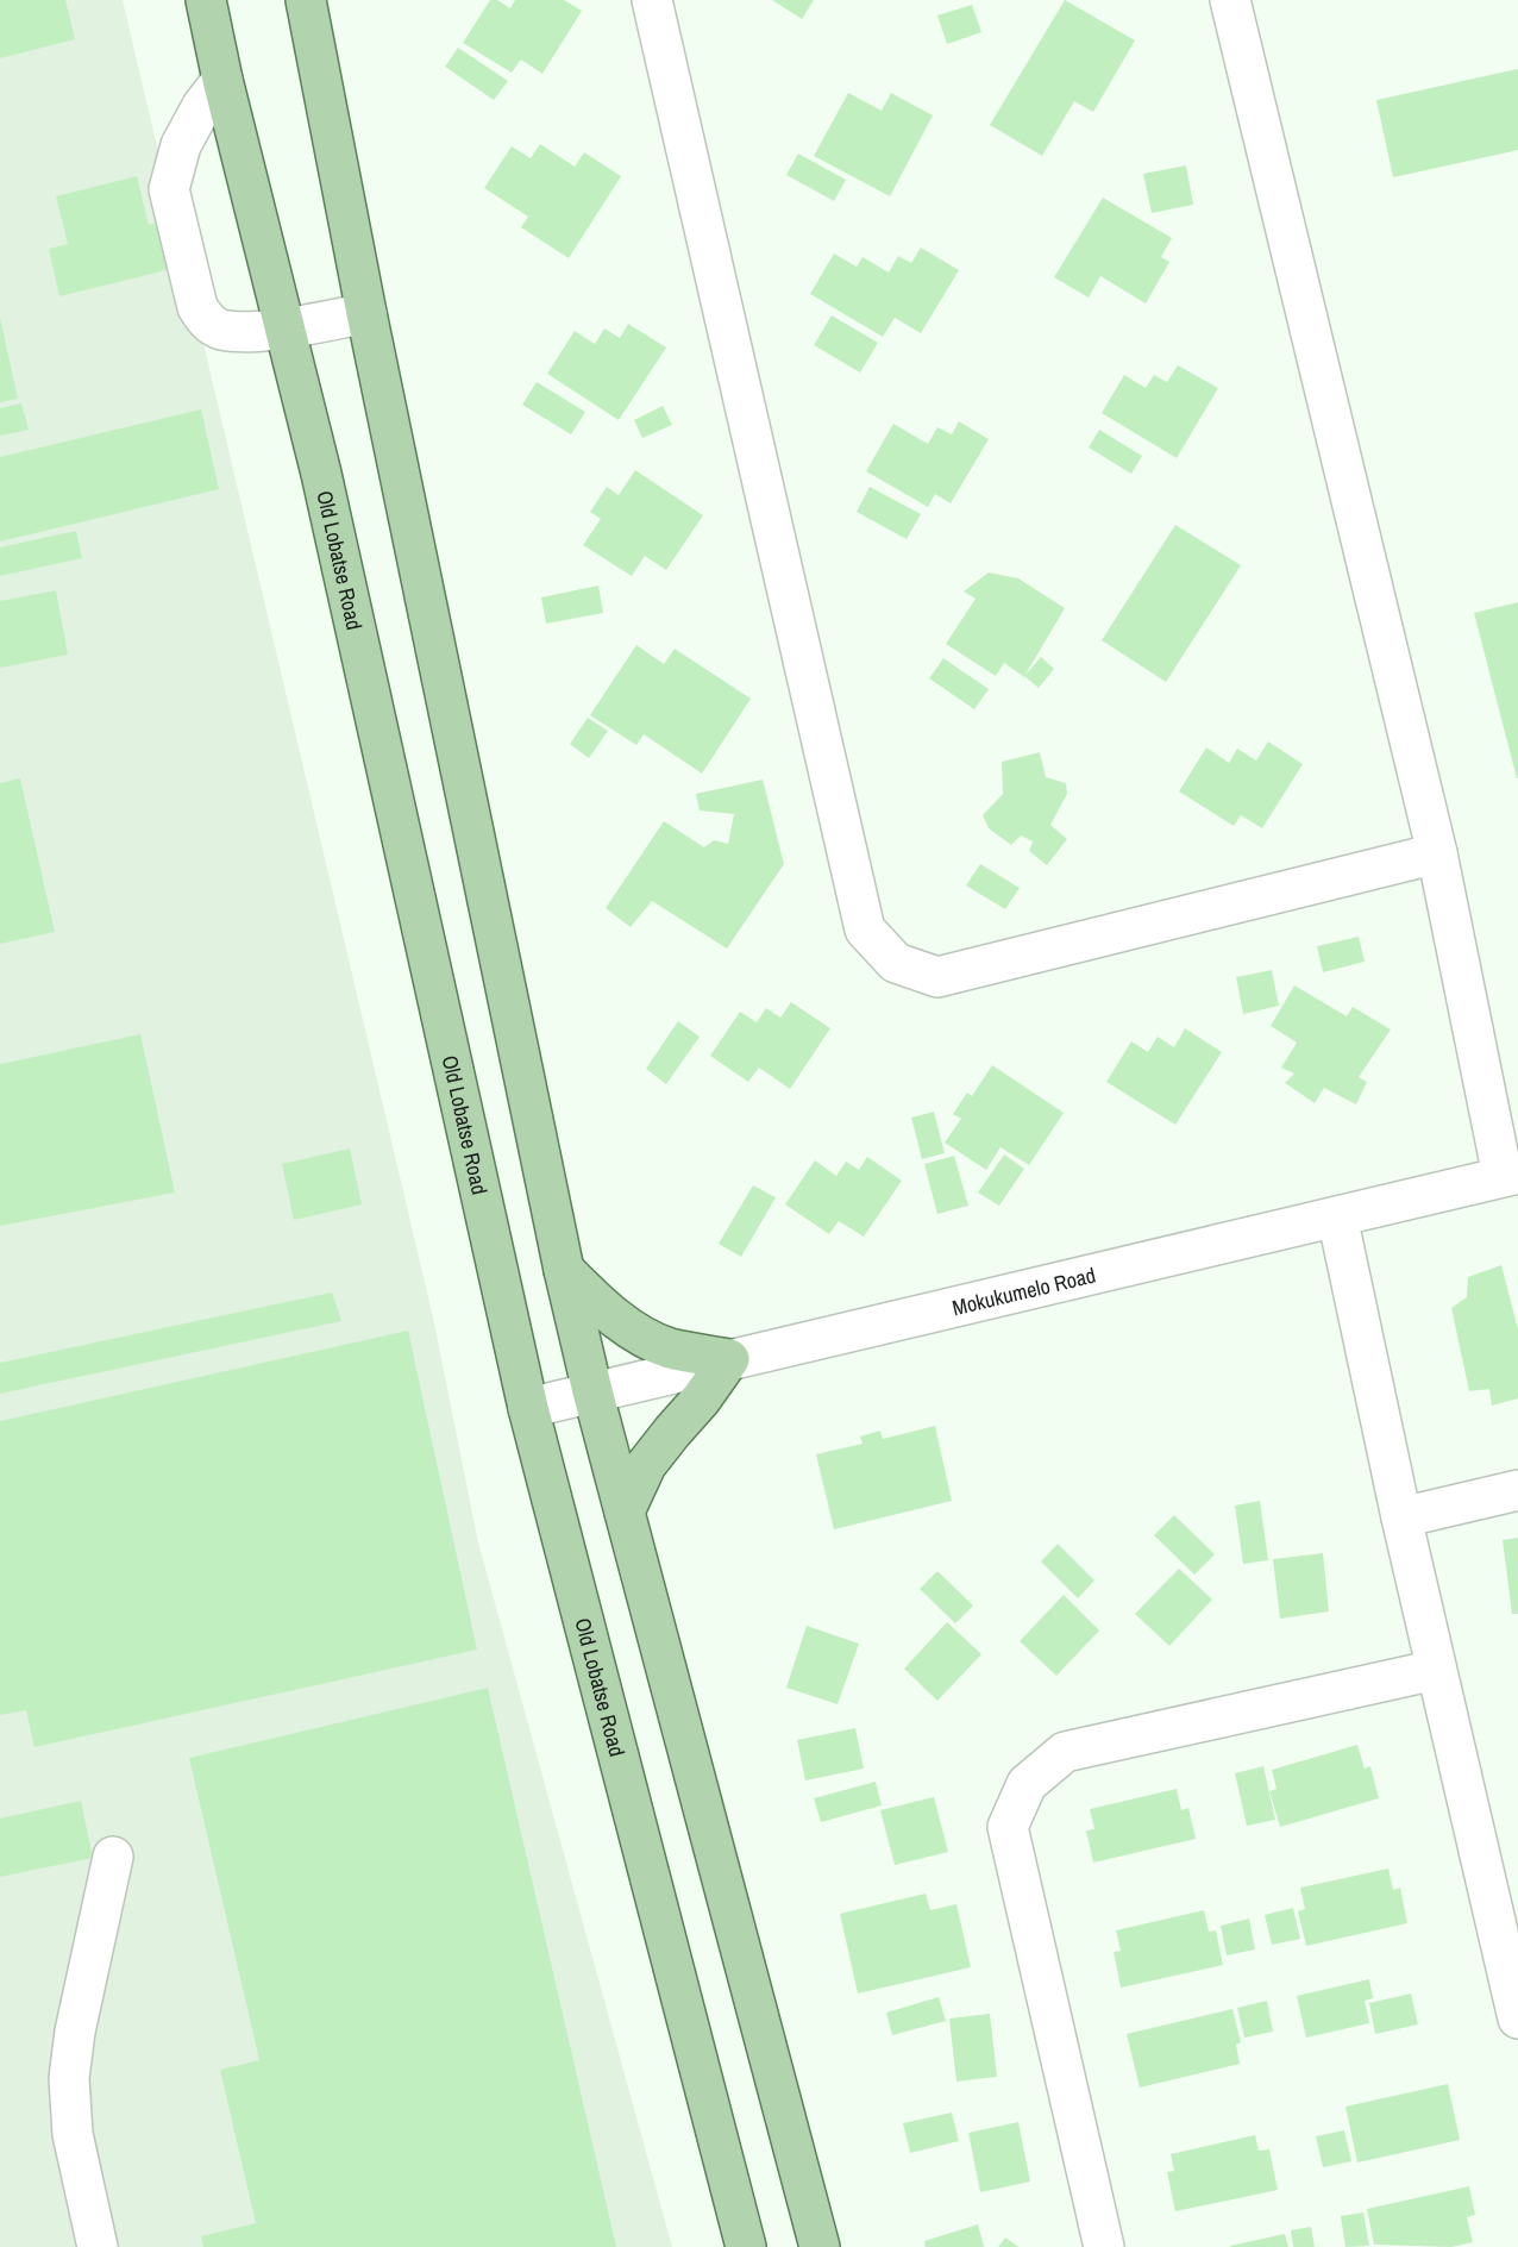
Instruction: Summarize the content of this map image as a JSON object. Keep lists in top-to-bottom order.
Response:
{
  "streets": {
    "main road": ["Old Lobatse Road"],
    "street": ["Mokukumelo Road"]
  },
  "crossings": [
    ["Old Lobatse Road", "Mokukumelo Road"]
  ]
}
